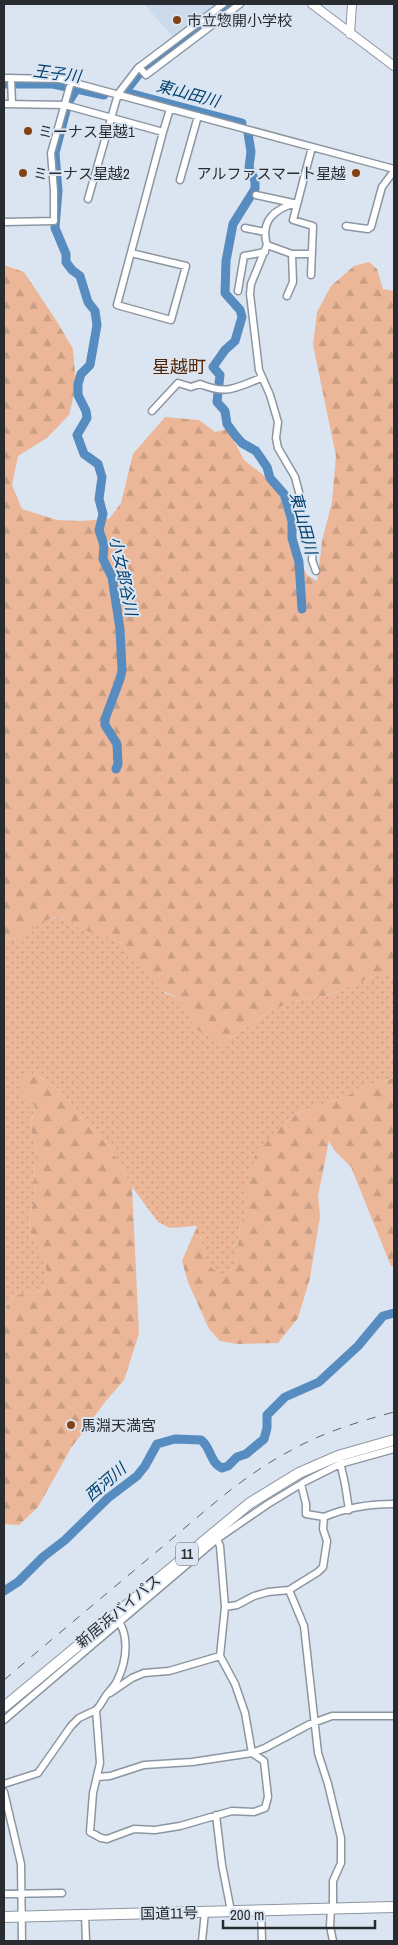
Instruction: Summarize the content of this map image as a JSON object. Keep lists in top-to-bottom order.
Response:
{
  "streets": {
    "highway": ["11", "新居浜バイパス", "国道11号"]
  },
  "districts": ["星越町"],
  "water": [
    "王子川",
    "東山田川",
    "小女郎谷川",
    "西河川"
  ],
  "places": [
    "市立惣開小学校",
    "ミーナス星越1",
    "ミーナス星越2",
    "アルファスマート星越",
    "馬淵天満宮"
  ],
  "scale_bar": "200 m"
}
